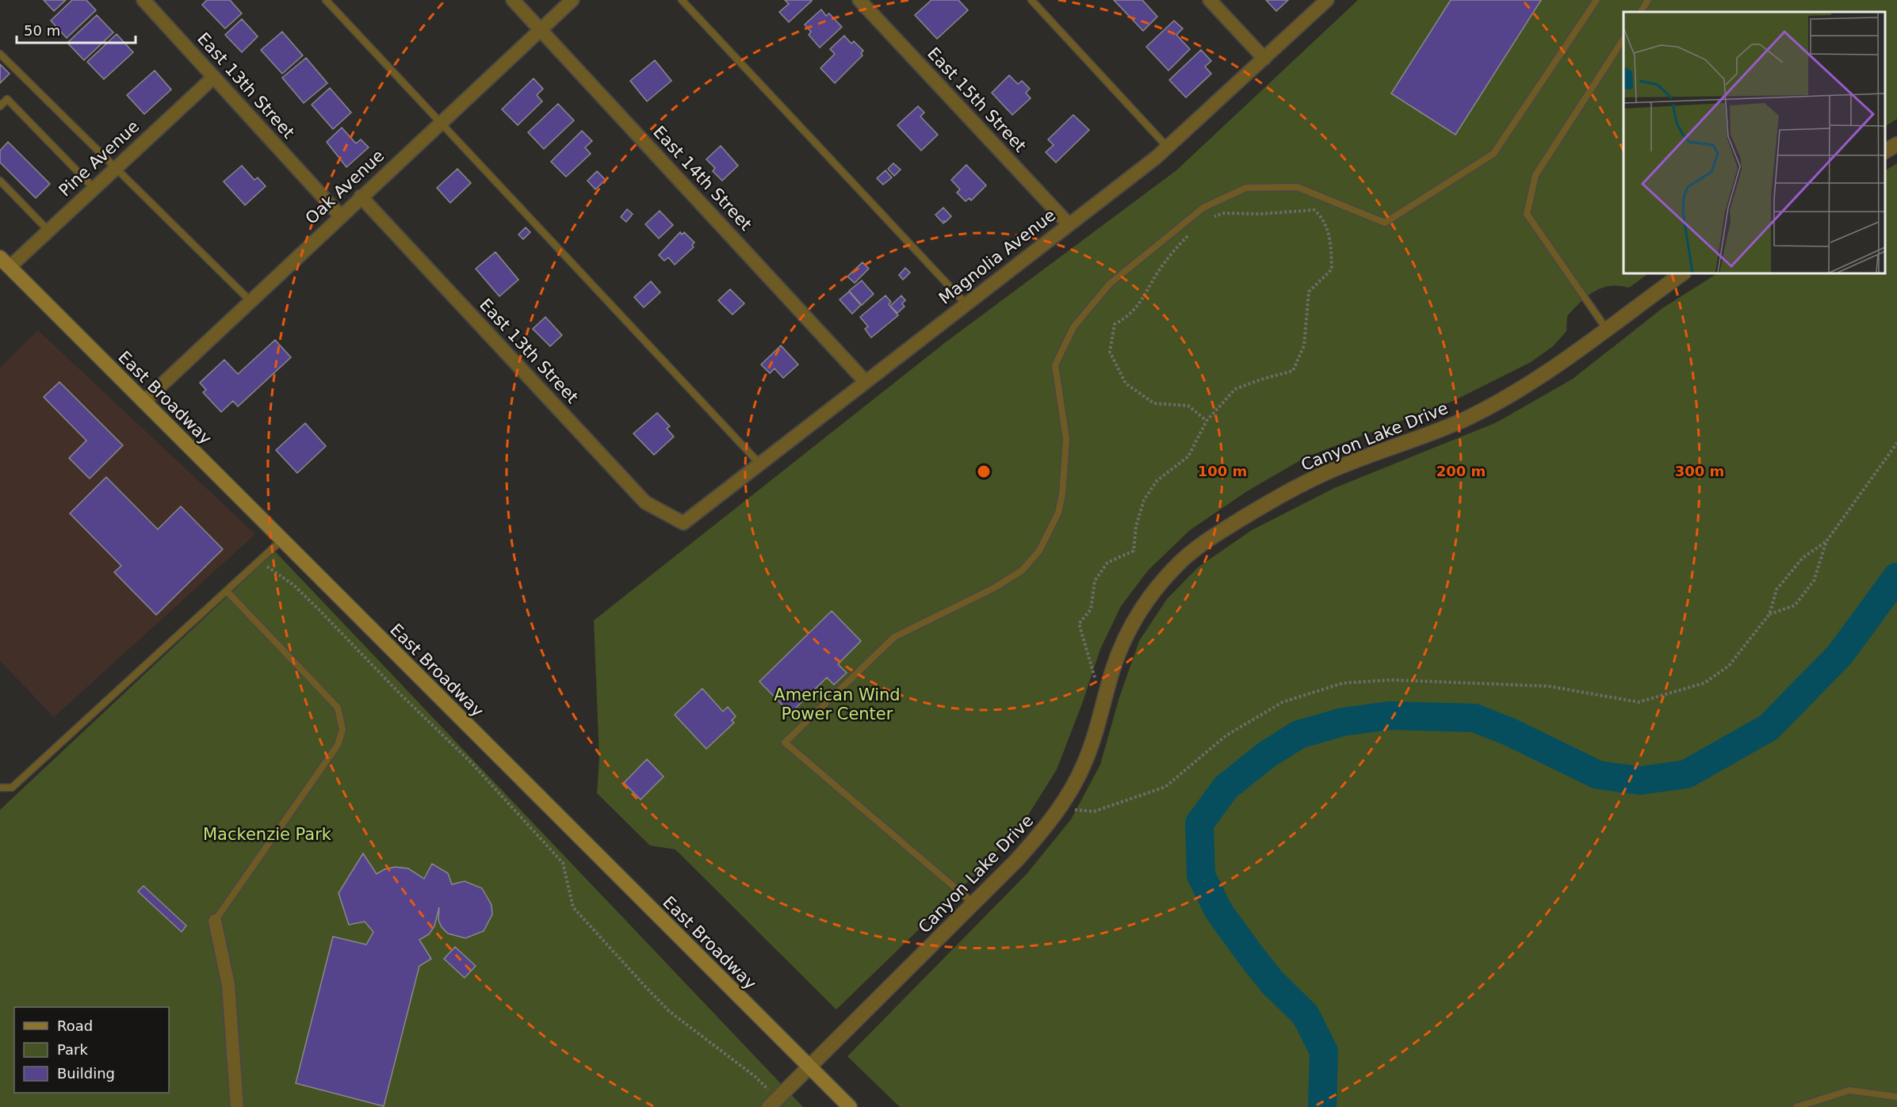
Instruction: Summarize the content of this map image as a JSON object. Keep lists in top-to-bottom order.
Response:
{
  "streets": {
    "main road": ["East Broadway"],
    "street": [
      "East 13th Street",
      "East 15th Street",
      "Pine Avenue",
      "East 14th Street",
      "Oak Avenue",
      "Magnolia Avenue",
      "Canyon Lake Drive"
    ]
  },
  "crossings": [
    ["East 13th Street", "Pine Avenue"],
    ["East 13th Street", "Oak Avenue"],
    ["East 13th Street", "Magnolia Avenue"],
    ["East 15th Street", "Magnolia Avenue"],
    ["Pine Avenue", "East Broadway"],
    ["East 14th Street", "Oak Avenue"],
    ["East 14th Street", "Magnolia Avenue"],
    ["Oak Avenue", "East Broadway"],
    ["East Broadway", "Canyon Lake Drive"]
  ],
  "parks": ["American Wind Power Center", "Mackenzie Park"],
  "legend": ["Road", "Park", "Building"],
  "scale_bar": "50 m",
  "rings": ["100 m", "200 m", "300 m"]
}
